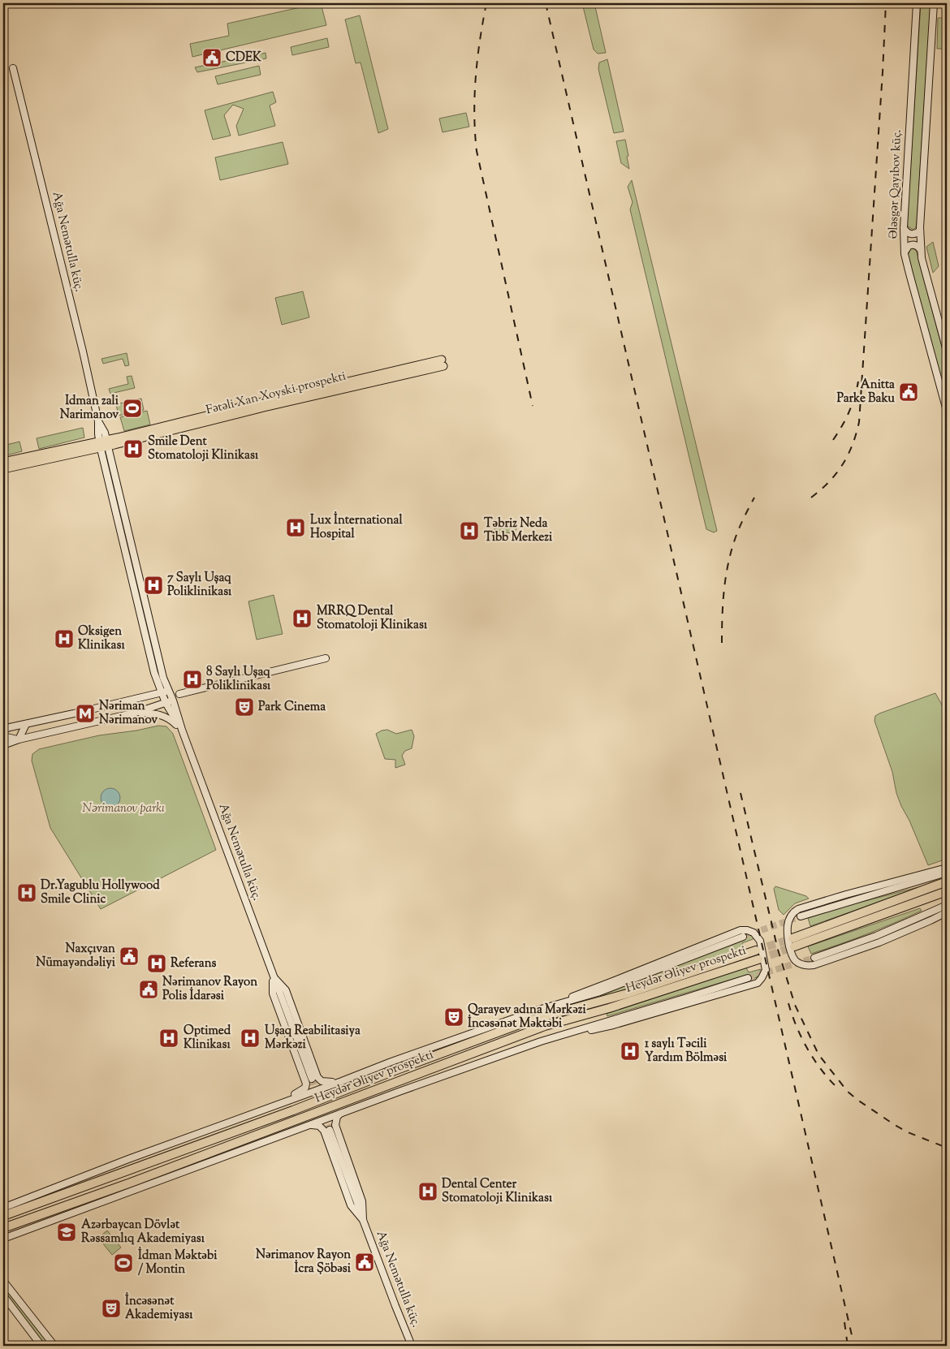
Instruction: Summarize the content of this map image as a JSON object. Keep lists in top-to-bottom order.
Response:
{
  "streets": {
    "highway": ["Heydər Əliyev prospekti"],
    "main road": ["Ələsgər Qayıbov küç.", "Ağa Nemətulla küç.", "Fətəli Xan Xoyski prospekti"]
  },
  "crossings": [
    ["Ağa Nemətulla küç.", "Fətəli Xan Xoyski prospekti"]
  ],
  "parks": ["Nərimanov parkı"],
  "places": {
    "public building": [
      "CDEK",
      "Anitta Parke Baku",
      "Naxçıvan Nümayəndəliyi",
      "Nərimanov Rayon Polis İdarəsi",
      "Nərimanov Rayon İcra Şöbəsi"
    ],
    "sports": ["Idman zali Narimanov", "İdman Məktəbi / Montin"],
    "hospital": [
      "Smile Dent Stomatoloji Klinikası",
      "Lux İnternational Hospital",
      "Təbriz Neda Tibb Merkezi",
      "7 Saylı Uşaq Poliklinikası",
      "MRRQ Dental Stomatoloji Klinikası",
      "Oksigen Klinikası",
      "8 Saylı Uşaq Poliklinikası",
      "Dr.Yagublu Hollywood Smile Clinic",
      "Referans",
      "Optimed Klinikası",
      "Uşaq Reabilitasiya Mərkəzi",
      "1 saylı Təcili Yardım Bölməsi",
      "Dental Center Stomatoloji Klinikası"
    ],
    "theatre": ["Park Cinema", "Qarayev adına Mərkəzi İncəsənət Məktəbi", "İncəsənət Akademiyası"],
    "metro station": ["Nəriman Nərimanov"],
    "school or university": ["Azərbaycan Dövlət Rəssamlıq Akademiyası"]
  }
}
